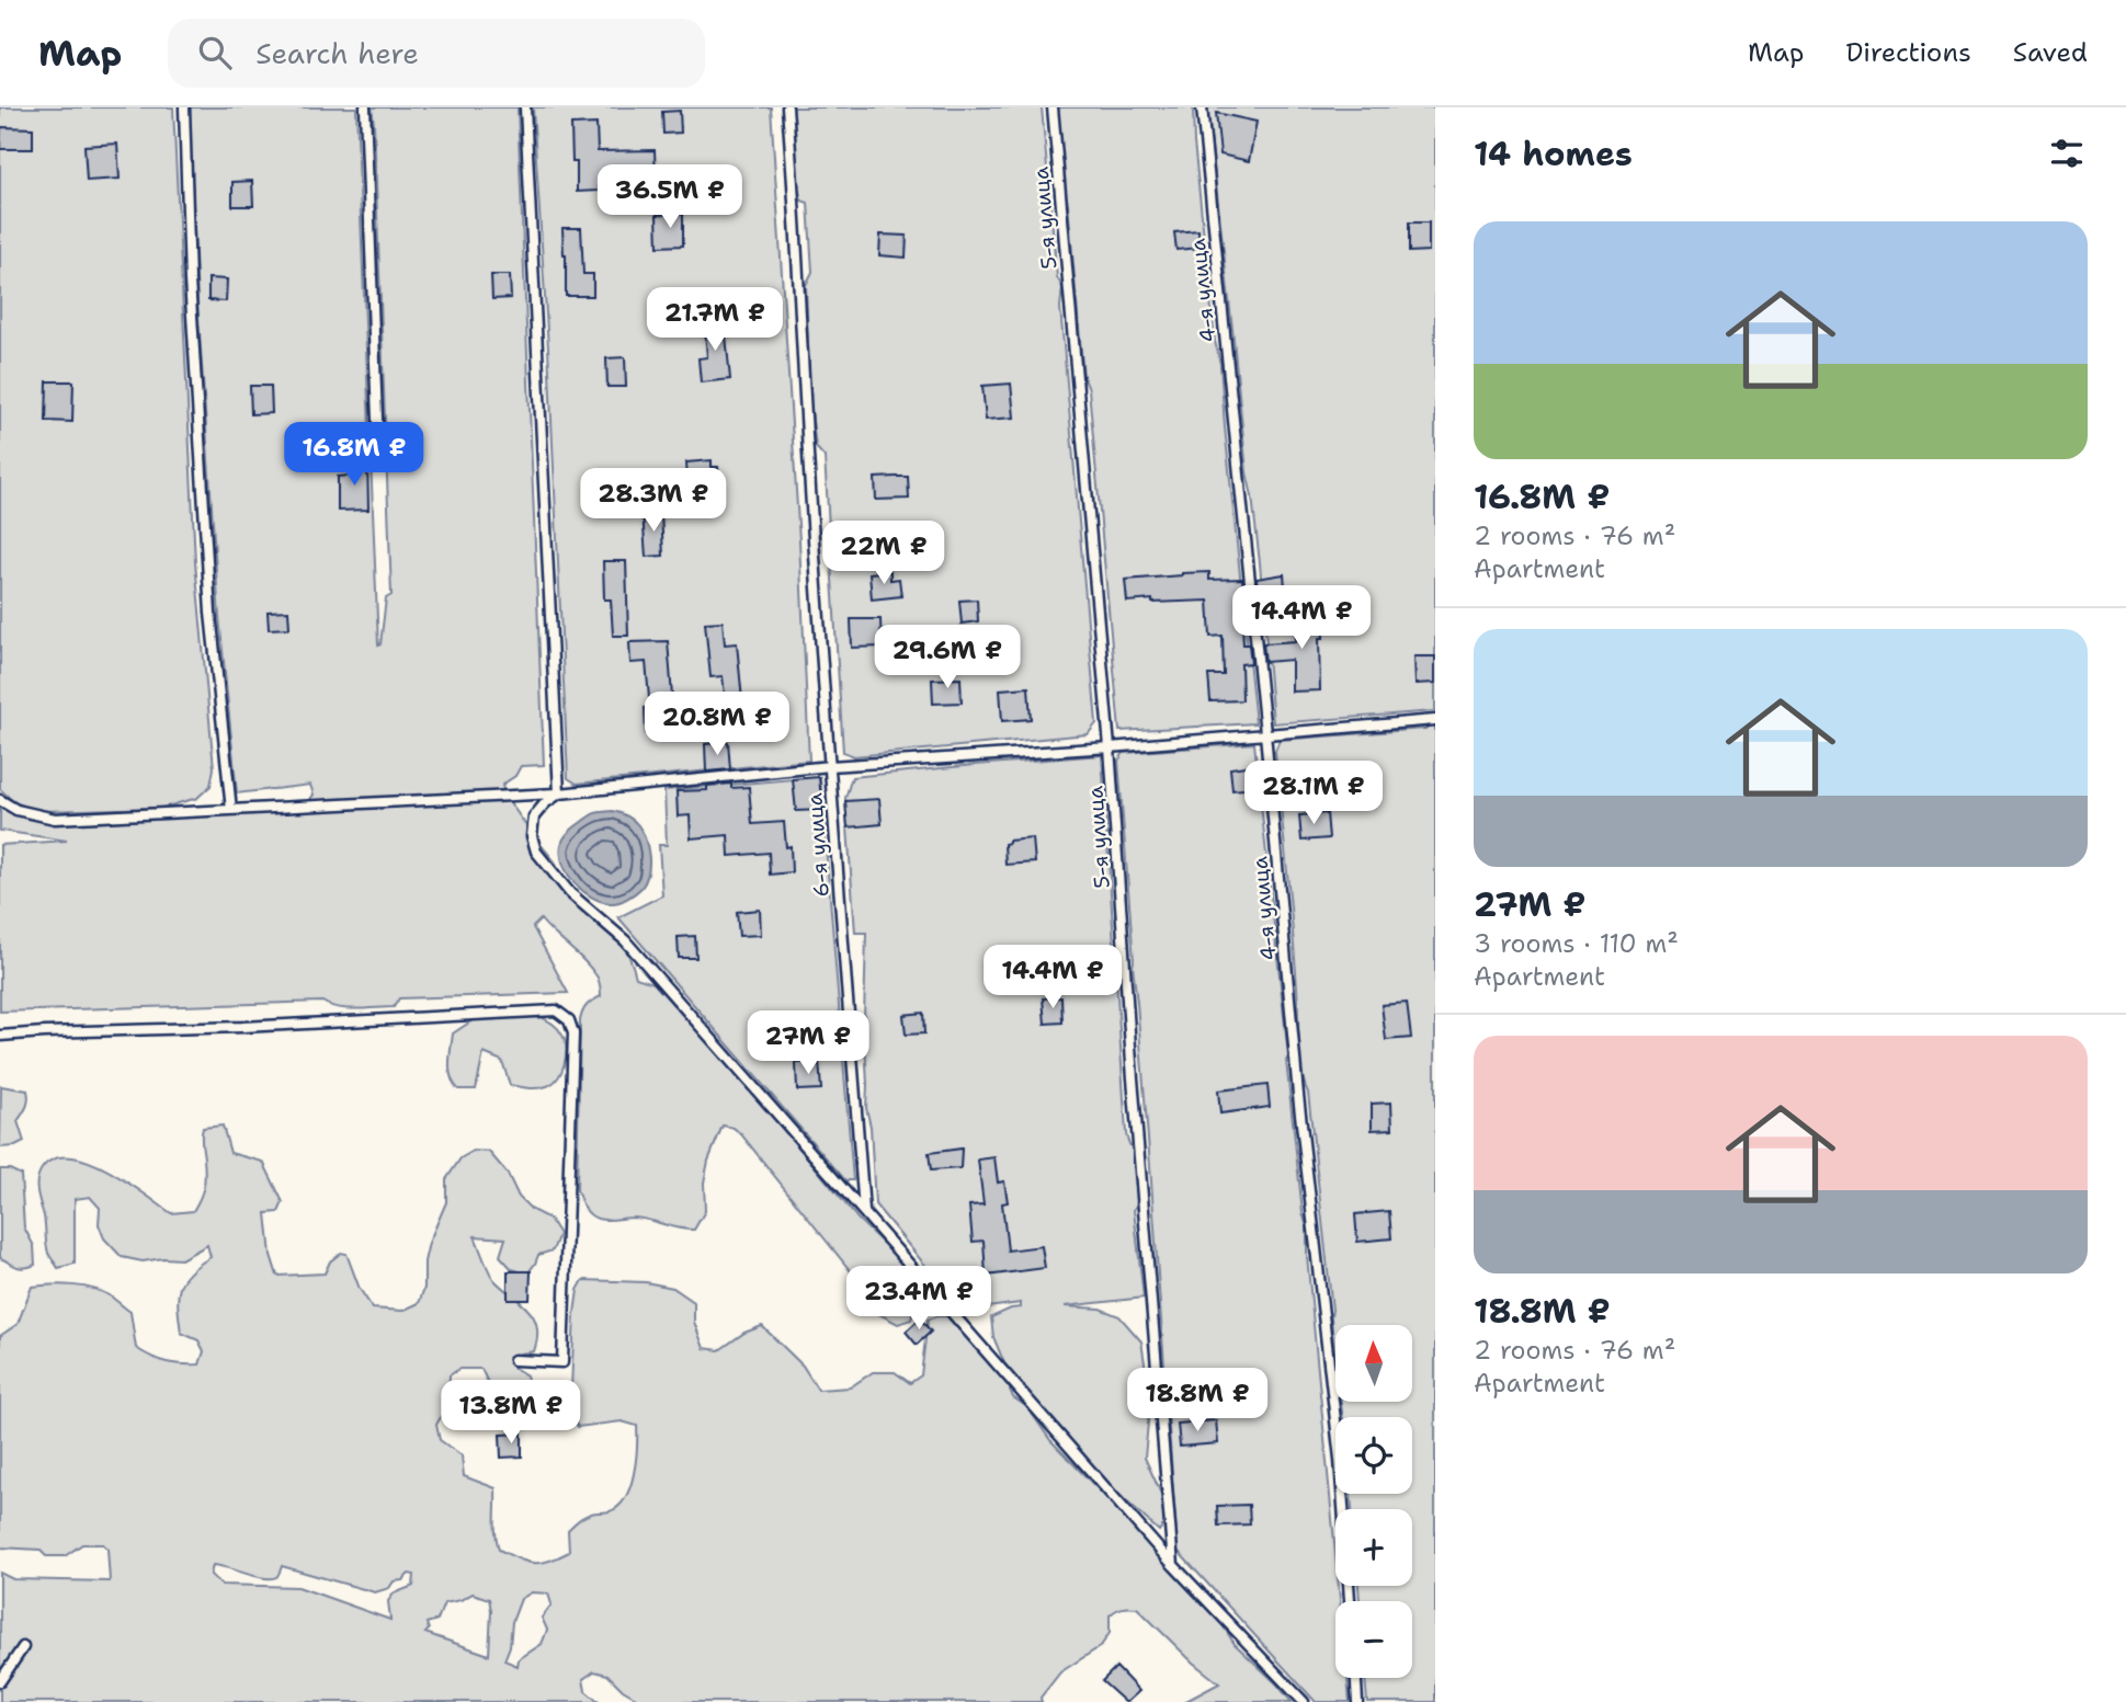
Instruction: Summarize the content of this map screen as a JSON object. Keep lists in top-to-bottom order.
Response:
{
  "streets": {
    "lane": ["5-я улица", "4-я улица", "6-я улица"]
  },
  "north": "top",
  "page": {
    "header": "Map",
    "search": "Search here",
    "nav": ["Map", "Directions", "Saved"],
    "heading": "14 homes",
    "price": [
      "36.5M ₽",
      "21.7M ₽",
      "16.8M ₽",
      "28.3M ₽",
      "22M ₽",
      "14.4M ₽",
      "29.6M ₽",
      "20.8M ₽",
      "28.1M ₽",
      "14.4M ₽",
      "27M ₽",
      "23.4M ₽",
      "18.8M ₽",
      "13.8M ₽"
    ],
    "list": [
      {
        "name": "16.8M ₽",
        "note": "2 rooms · 76 m² · Apartment"
      },
      {
        "name": "27M ₽",
        "note": "3 rooms · 110 m² · Apartment"
      },
      {
        "name": "18.8M ₽",
        "note": "2 rooms · 76 m² · Apartment"
      }
    ],
    "map_buttons": ["+", "−"]
  }
}
